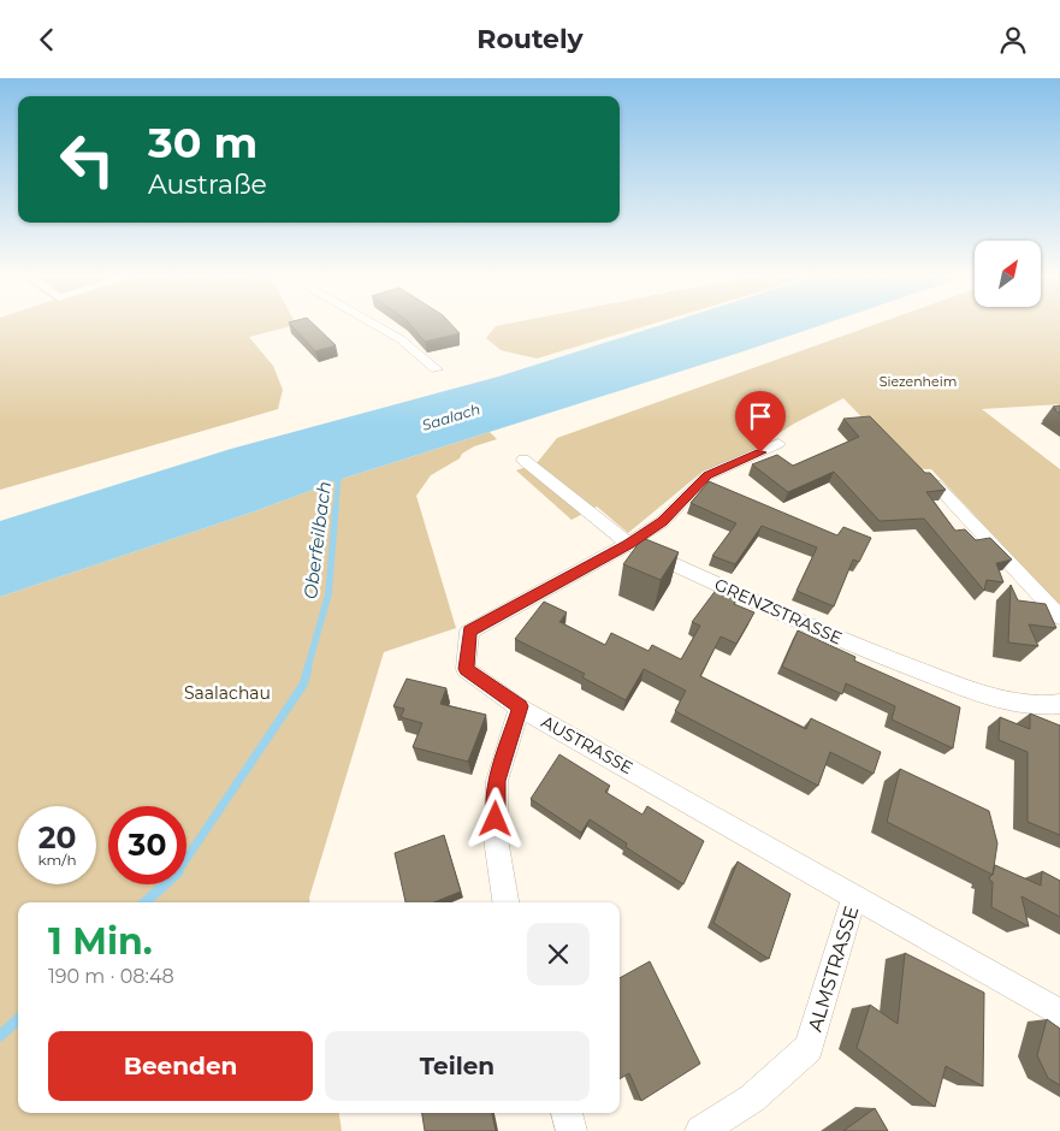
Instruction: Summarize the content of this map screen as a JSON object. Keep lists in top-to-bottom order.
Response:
{
  "streets": {
    "street": ["GRENZSTRASSE", "AUSTRASSE", "ALMSTRASSE"]
  },
  "crossings": [
    ["GRENZSTRASSE", "AUSTRASSE"],
    ["AUSTRASSE", "ALMSTRASSE"]
  ],
  "water": ["Saalach", "Oberfeilbach"],
  "parks": ["Siezenheim", "Saalachau"],
  "north": "top right",
  "page": {
    "header": "Routely",
    "turn": ["30 m", "Austraße"],
    "speed": "20 km/h",
    "limit": "30",
    "heading": ["1 Min.", "190 m · 08:48"],
    "buttons": ["Beenden", "Teilen"]
  }
}
